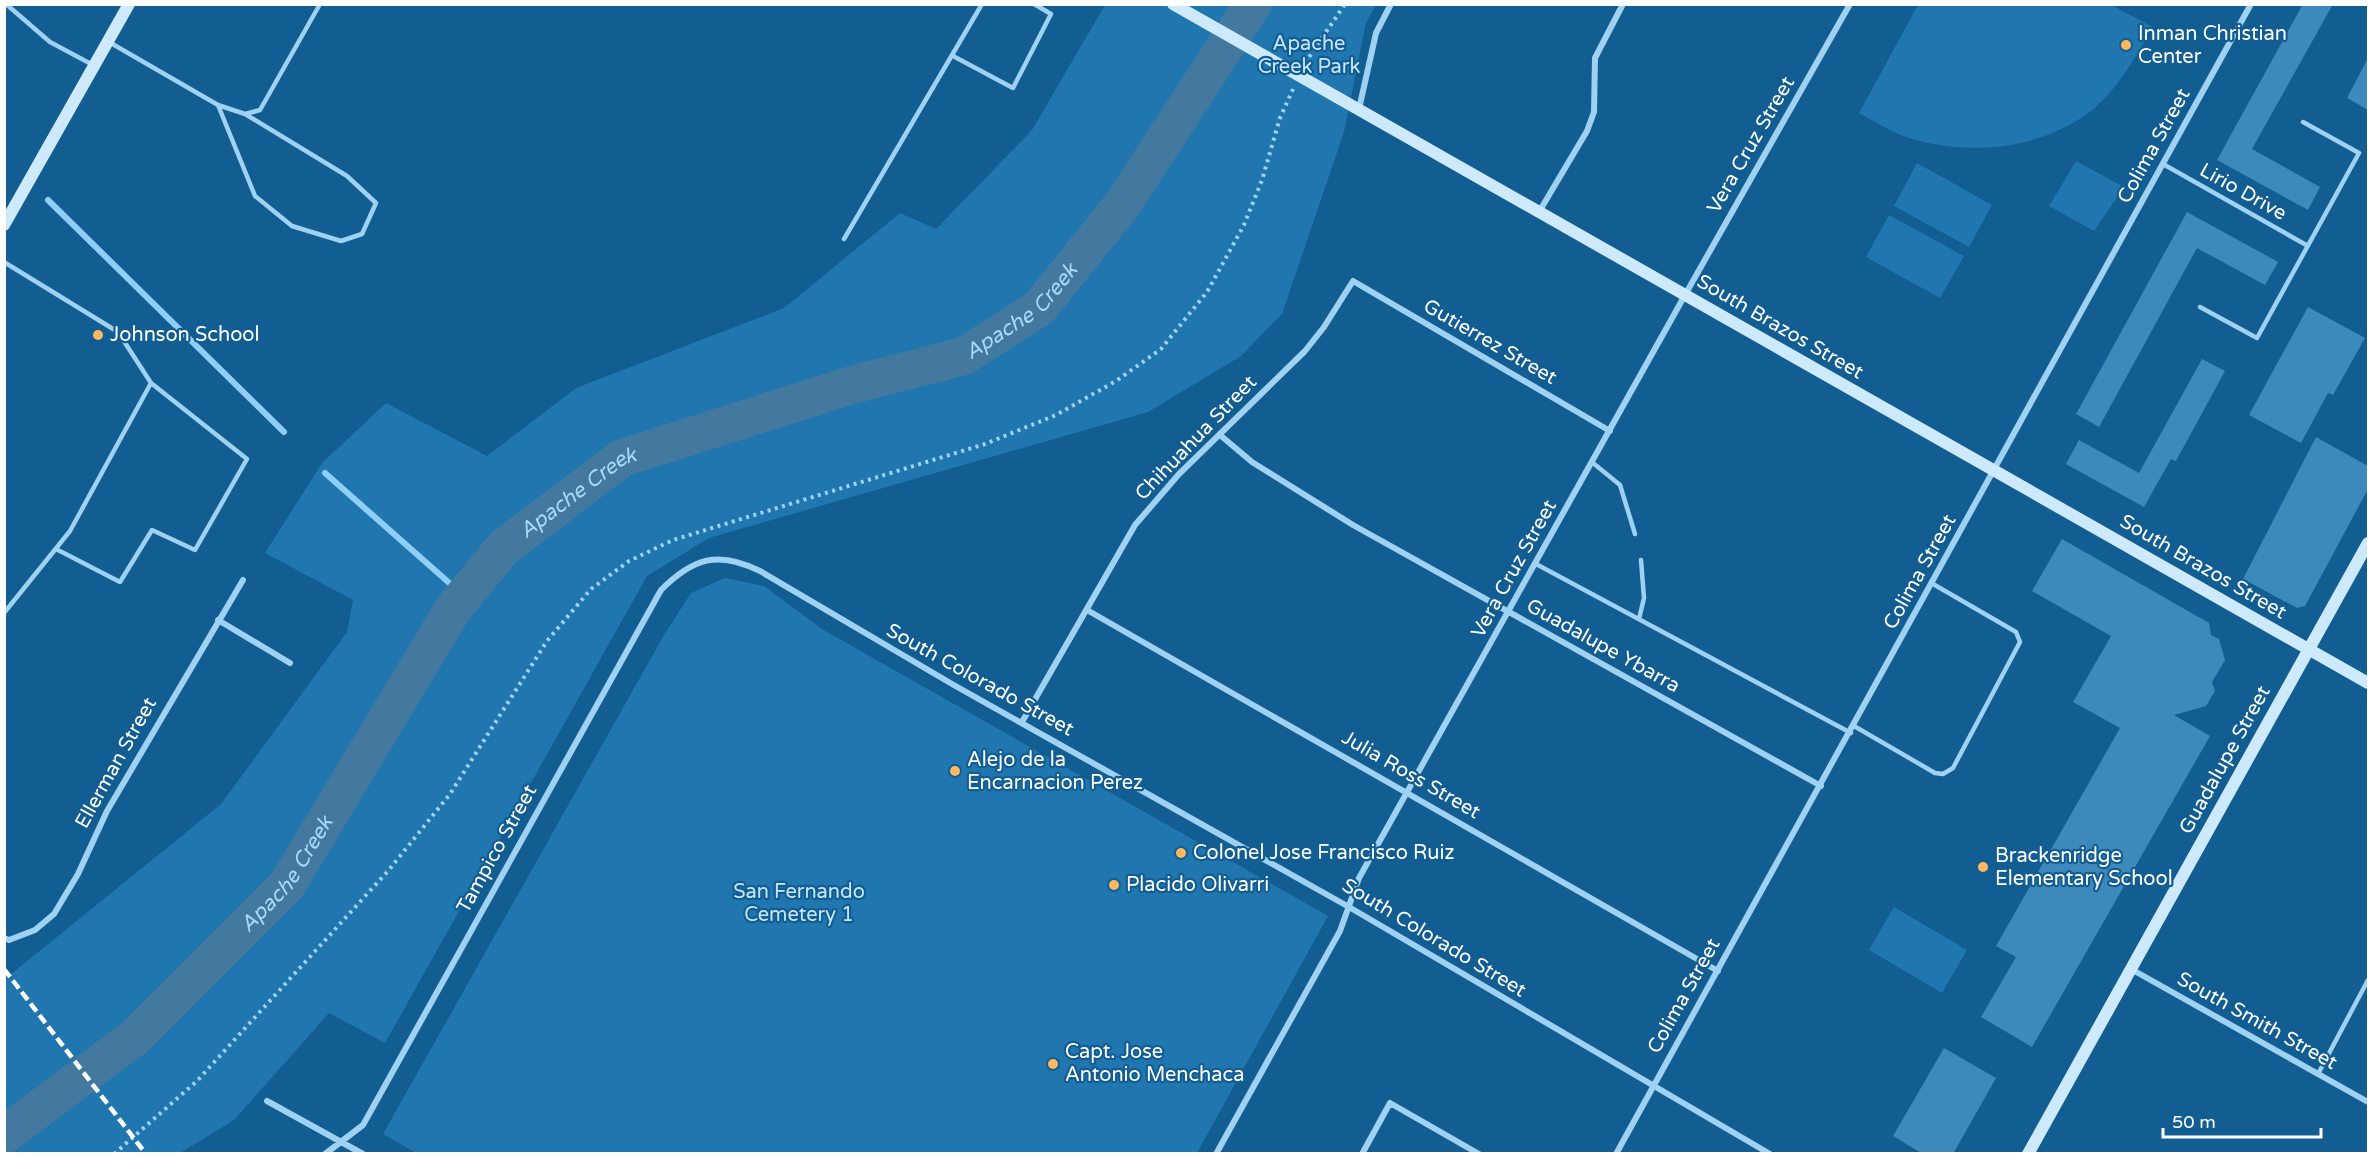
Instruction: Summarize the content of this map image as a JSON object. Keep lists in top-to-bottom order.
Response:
{
  "streets": {
    "street": [
      "Vera Cruz Street",
      "Colima Street",
      "South Brazos Street",
      "Gutierrez Street",
      "Chihuahua Street",
      "Guadalupe Ybarra",
      "South Colorado Street",
      "Guadalupe Street",
      "Ellerman Street",
      "Julia Ross Street",
      "Tampico Street",
      "South Smith Street"
    ],
    "lane": ["Lirio Drive"]
  },
  "crossings": [
    ["Vera Cruz Street", "South Brazos Street"],
    ["Vera Cruz Street", "Gutierrez Street"],
    ["Vera Cruz Street", "Guadalupe Ybarra"],
    ["Vera Cruz Street", "South Colorado Street"],
    ["Vera Cruz Street", "Julia Ross Street"],
    ["Colima Street", "Lirio Drive"],
    ["Colima Street", "South Brazos Street"],
    ["Colima Street", "Guadalupe Ybarra"],
    ["Colima Street", "South Colorado Street"],
    ["Colima Street", "Julia Ross Street"],
    ["South Brazos Street", "Guadalupe Street"],
    ["Gutierrez Street", "Chihuahua Street"],
    ["Chihuahua Street", "Guadalupe Ybarra"],
    ["Chihuahua Street", "South Colorado Street"],
    ["Chihuahua Street", "Julia Ross Street"],
    ["South Colorado Street", "Tampico Street"],
    ["Guadalupe Street", "South Smith Street"]
  ],
  "water": ["Apache Creek"],
  "parks": ["Apache Creek Park", "San Fernando Cemetery 1"],
  "places": [
    "Inman Christian Center",
    "Johnson School",
    "Alejo de la Encarnacion Perez",
    "Colonel Jose Francisco Ruiz",
    "Brackenridge Elementary School",
    "Placido Olivarri",
    "Capt. Jose Antonio Menchaca"
  ],
  "scale_bar": "50 m"
}
